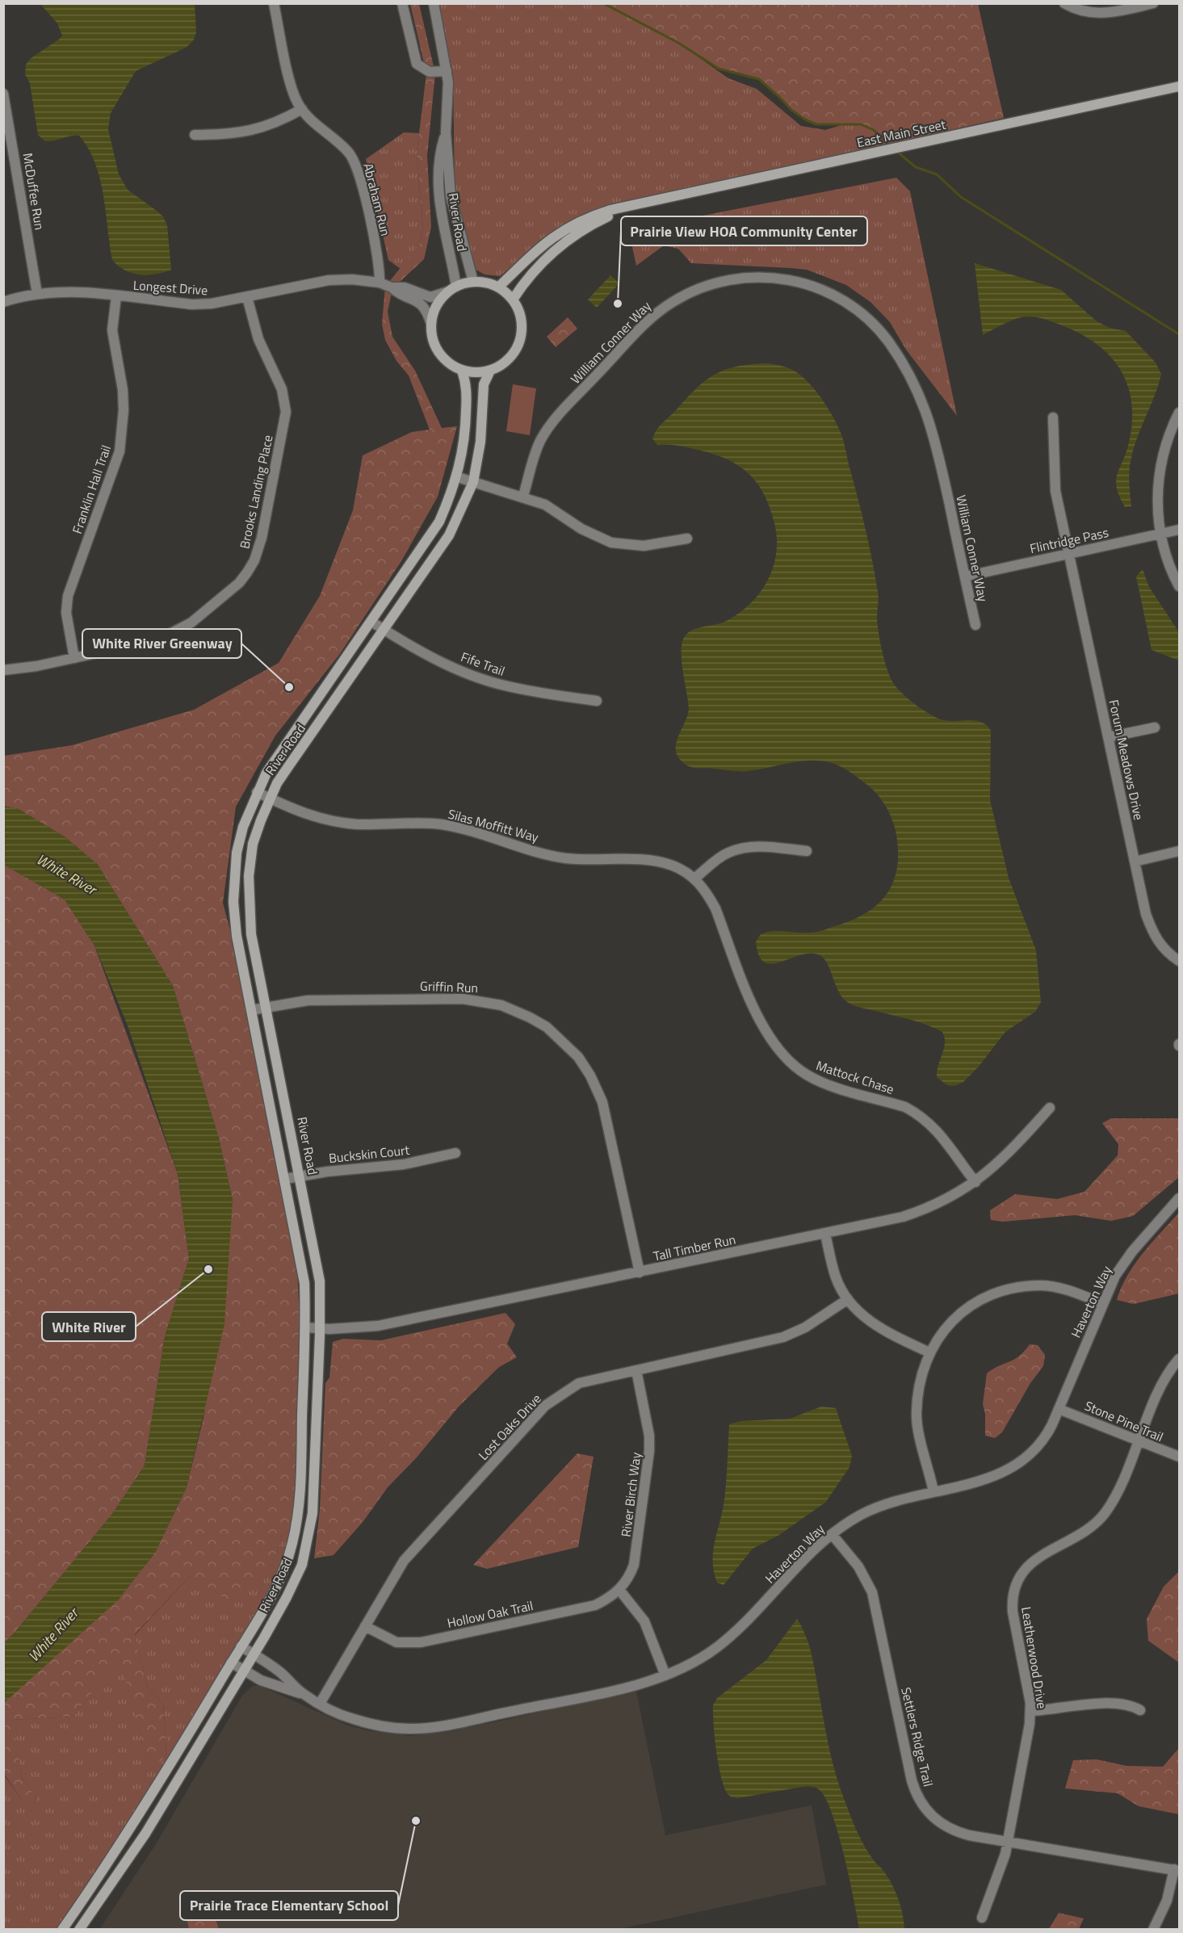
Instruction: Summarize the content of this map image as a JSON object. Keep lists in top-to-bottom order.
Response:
{
  "streets": {
    "main road": ["East Main Street", "River Road"],
    "street": [
      "McDuffee Run",
      "Abraham Run",
      "Longest Drive",
      "William Conner Way",
      "Franklin Hall Trail",
      "Brooks Landing Place",
      "Flintridge Pass",
      "Fife Trail",
      "Forum Meadows Drive",
      "Silas Moffitt Way",
      "Griffin Run",
      "Mattock Chase",
      "Buckskin Court",
      "Tall Timber Run",
      "Haverton Way",
      "Stone Pine Trail",
      "Lost Oaks Drive",
      "River Birch Way",
      "Hollow Oak Trail",
      "Leatherwood Drive",
      "Settlers Ridge Trail"
    ]
  },
  "crossings": [
    ["East Main Street", "River Road"],
    ["East Main Street", "Longest Drive"],
    ["McDuffee Run", "Longest Drive"],
    ["Abraham Run", "Longest Drive"],
    ["River Road", "Longest Drive"],
    ["River Road", "Fife Trail"],
    ["River Road", "Silas Moffitt Way"],
    ["River Road", "Griffin Run"],
    ["River Road", "Buckskin Court"],
    ["River Road", "Tall Timber Run"],
    ["River Road", "Haverton Way"],
    ["Longest Drive", "Franklin Hall Trail"],
    ["Longest Drive", "Brooks Landing Place"],
    ["William Conner Way", "Flintridge Pass"],
    ["Franklin Hall Trail", "Brooks Landing Place"],
    ["Flintridge Pass", "Forum Meadows Drive"],
    ["Silas Moffitt Way", "Mattock Chase"],
    ["Griffin Run", "Tall Timber Run"],
    ["Mattock Chase", "Tall Timber Run"],
    ["Haverton Way", "Stone Pine Trail"],
    ["Haverton Way", "Lost Oaks Drive"],
    ["Haverton Way", "Settlers Ridge Trail"],
    ["Stone Pine Trail", "Leatherwood Drive"],
    ["Lost Oaks Drive", "River Birch Way"],
    ["Lost Oaks Drive", "Hollow Oak Trail"],
    ["River Birch Way", "Hollow Oak Trail"],
    ["Leatherwood Drive", "Settlers Ridge Trail"]
  ],
  "water": ["White River"],
  "places": [
    "Prairie View HOA Community Center",
    "White River Greenway",
    "White River",
    "Prairie Trace Elementary School"
  ]
}
